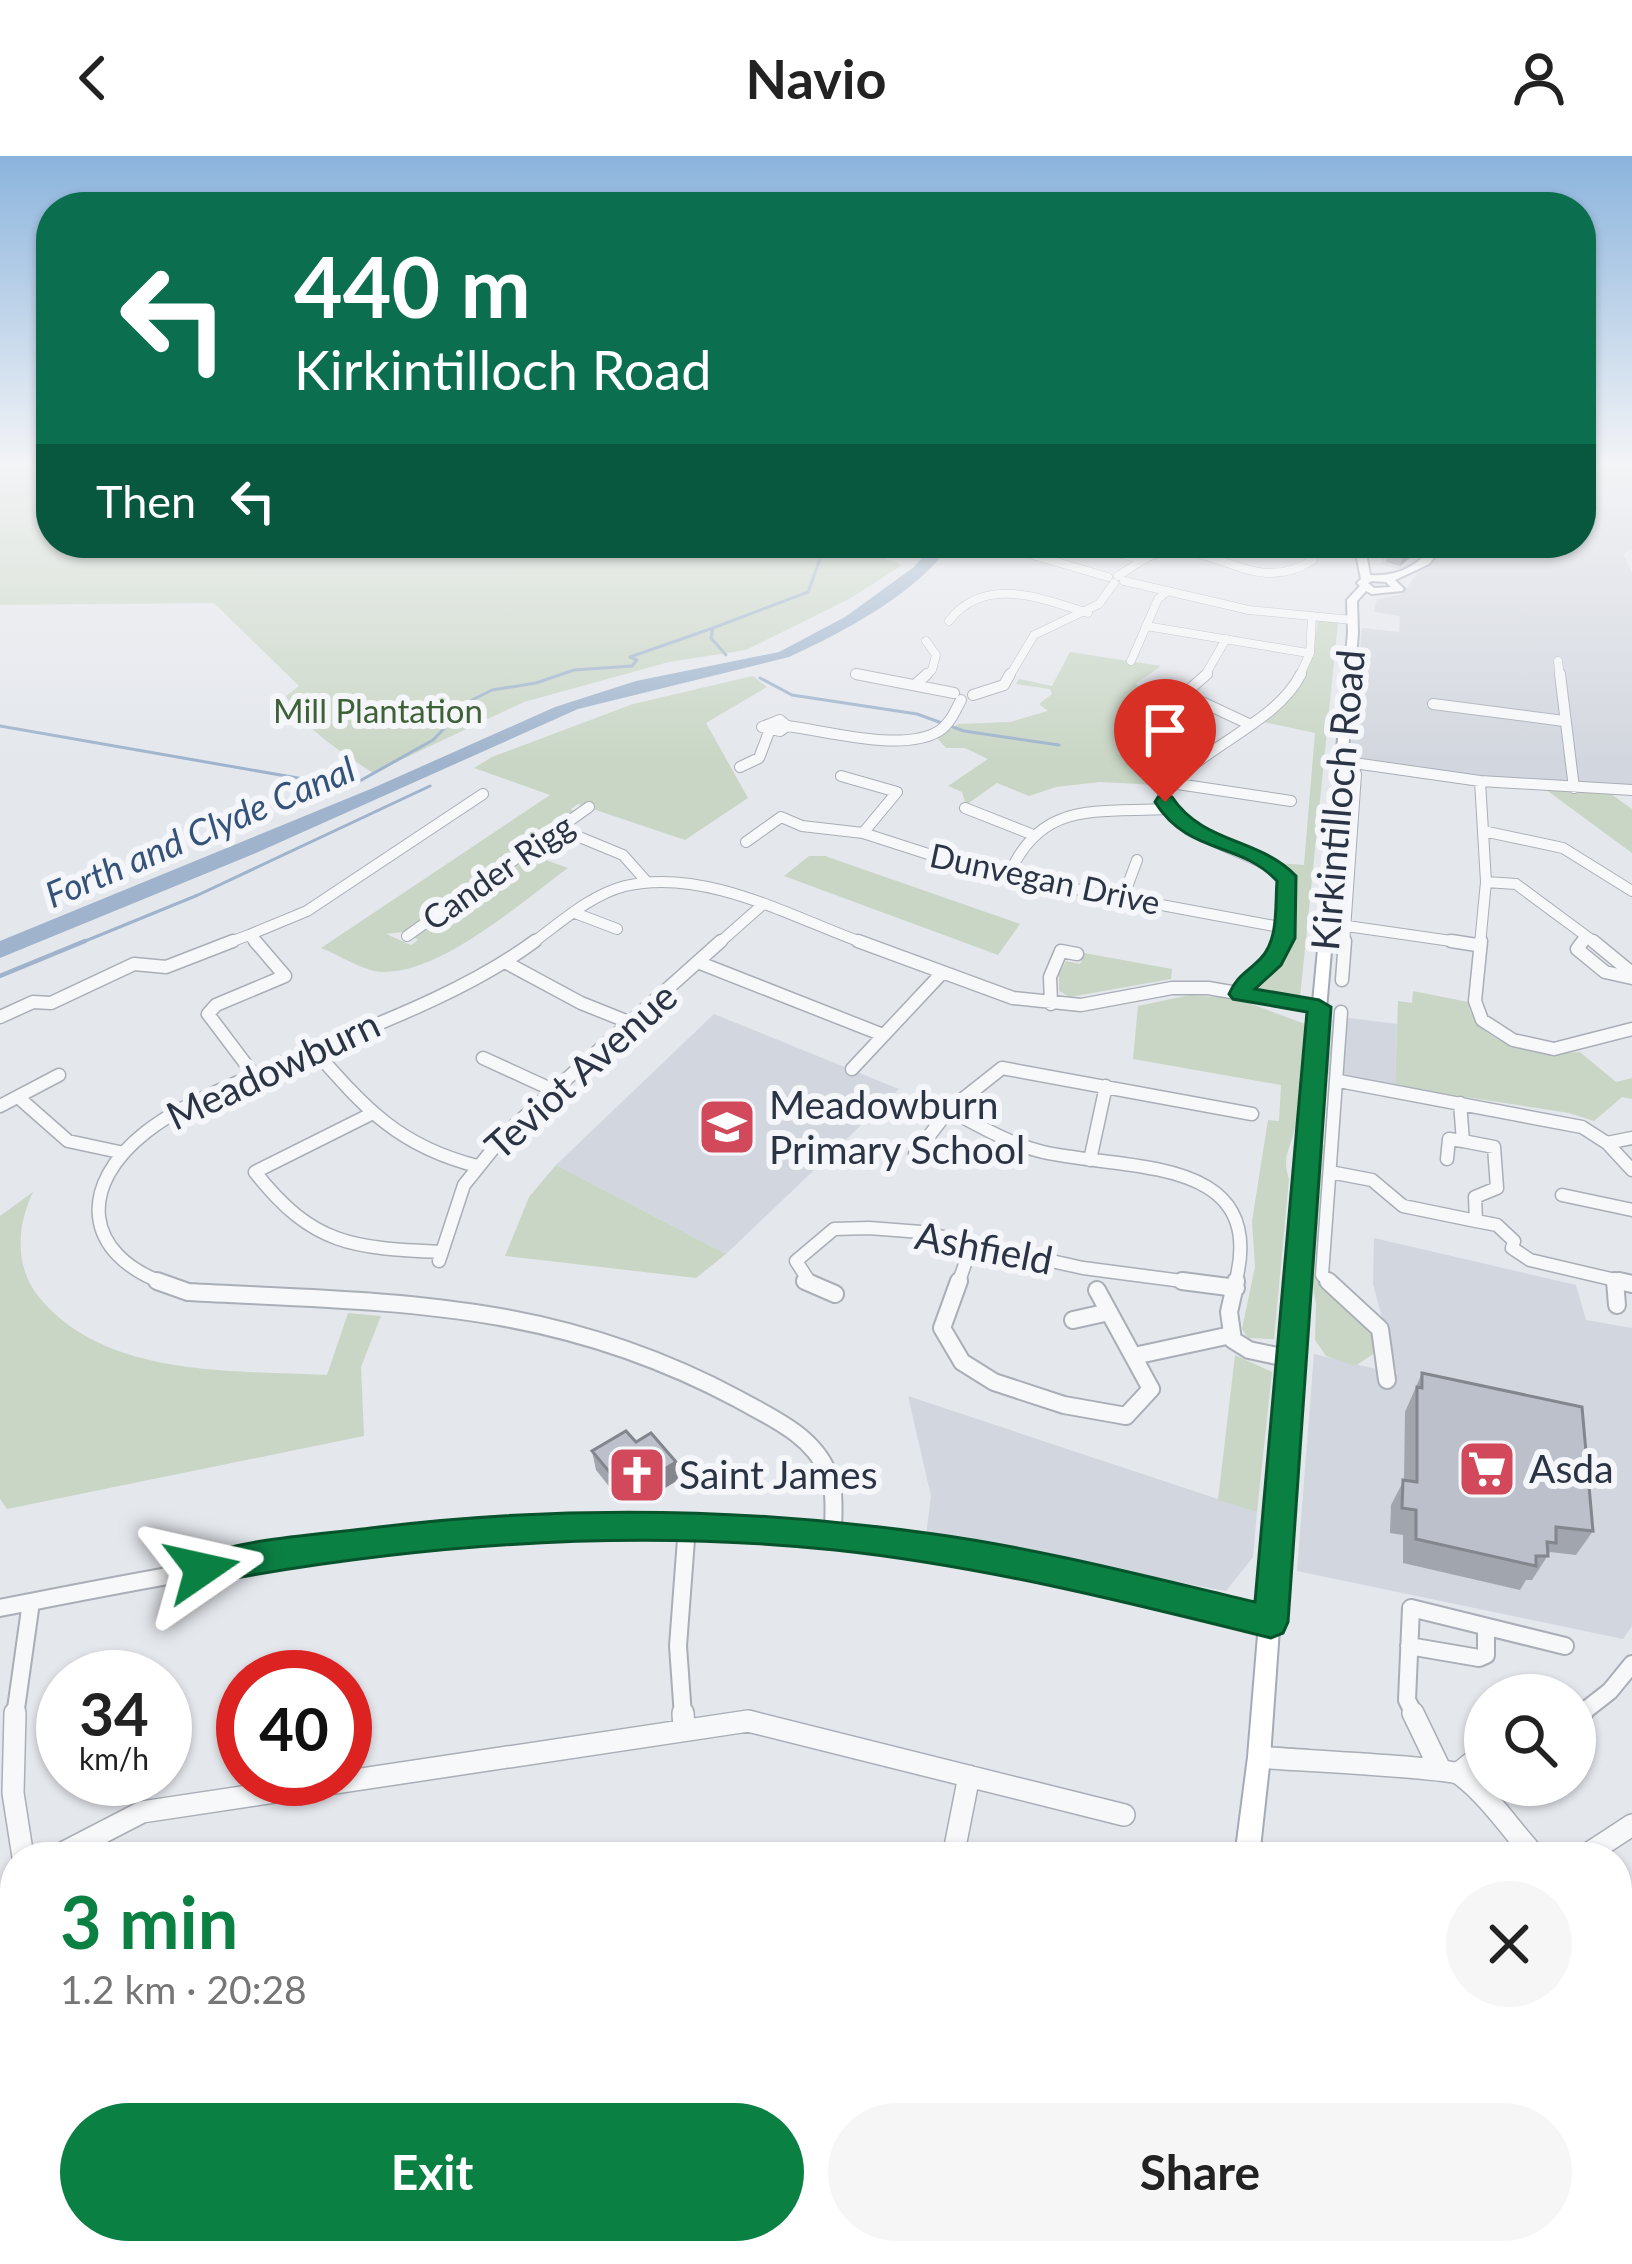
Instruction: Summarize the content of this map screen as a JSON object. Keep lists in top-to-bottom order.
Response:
{
  "streets": {
    "main road": ["Kirkintilloch Road"],
    "street": [
      "Cander Rigg",
      "Dunvegan Drive",
      "Meadowburn",
      "Teviot Avenue",
      "Ashfield"
    ]
  },
  "crossings": [
    ["Kirkintilloch Road", "Meadowburn"],
    ["Meadowburn", "Teviot Avenue"]
  ],
  "water": ["Forth and Clyde Canal"],
  "parks": ["Mill Plantation"],
  "places": {
    "school or university": ["Meadowburn Primary School"],
    "supermarket": ["Asda"],
    "church": ["Saint James"]
  },
  "page": {
    "header": "Navio",
    "turn": ["440 m", "Kirkintilloch Road"],
    "then": "Then",
    "speed": "34 km/h",
    "limit": "40",
    "heading": ["3 min", "1.2 km · 20:28"],
    "buttons": ["Exit", "Share"]
  }
}
